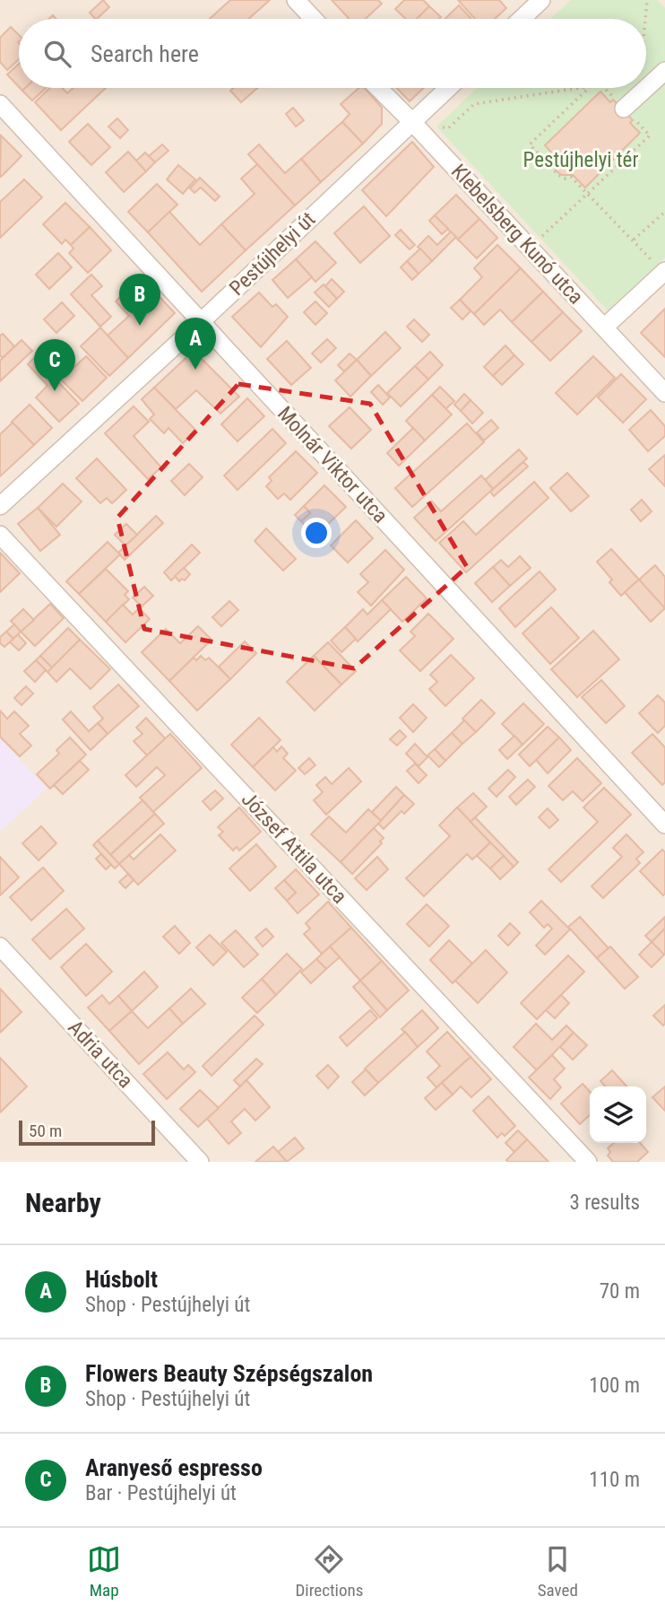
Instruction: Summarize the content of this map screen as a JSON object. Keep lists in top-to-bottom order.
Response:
{
  "streets": {
    "street": [
      "Klebelsberg Kunó utca",
      "Pestújhelyi út",
      "Molnár Viktor utca",
      "József Attila utca",
      "Adria utca"
    ]
  },
  "crossings": [
    ["Klebelsberg Kunó utca", "Pestújhelyi út"],
    ["Pestújhelyi út", "Molnár Viktor utca"]
  ],
  "parks": ["Pestújhelyi tér"],
  "scale_bar": "50 m",
  "page": {
    "search": "Search here",
    "pins": ["B", "A", "C"],
    "scale": "50 m",
    "heading": ["Nearby", "3 results"],
    "list": [
      {
        "mark": "A",
        "name": "Húsbolt",
        "note": "Shop · Pestújhelyi út",
        "value": "70 m"
      },
      {
        "mark": "B",
        "name": "Flowers Beauty Szépségszalon",
        "note": "Shop · Pestújhelyi út",
        "value": "100 m"
      },
      {
        "mark": "C",
        "name": "Aranyeső espresso",
        "note": "Bar · Pestújhelyi út",
        "value": "110 m"
      }
    ],
    "nav": ["Map", "Directions", "Saved"]
  }
}
